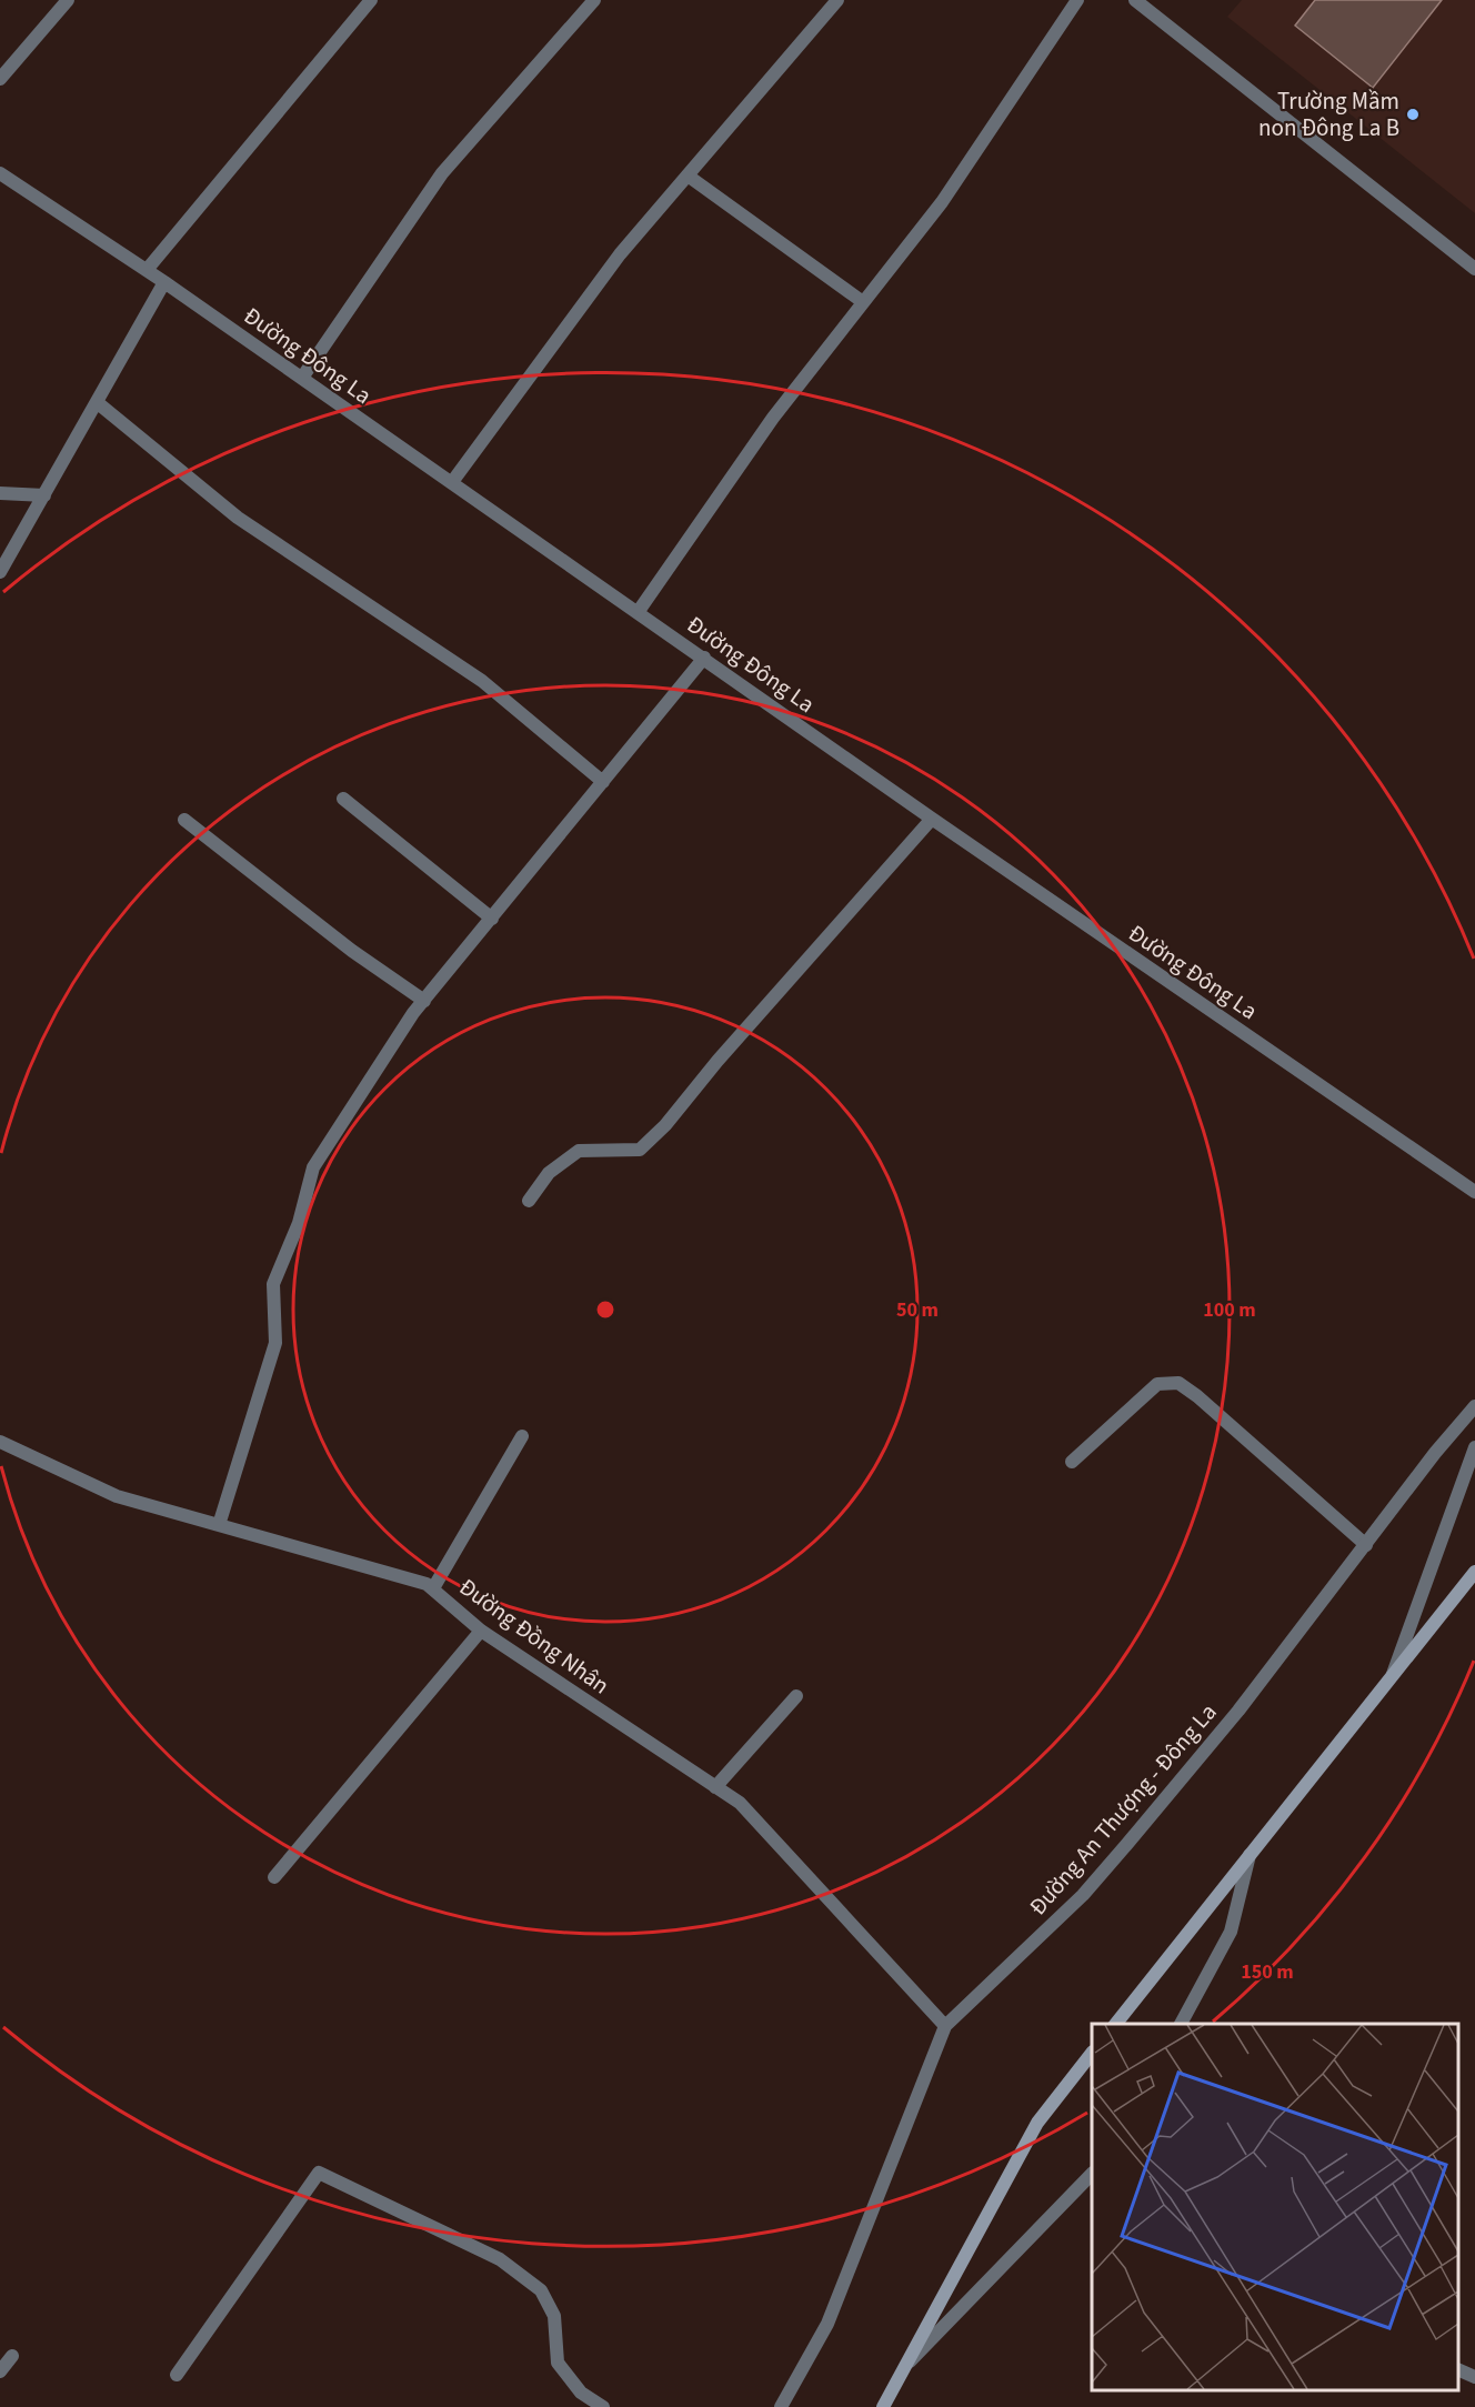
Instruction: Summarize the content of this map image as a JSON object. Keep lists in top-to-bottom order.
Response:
{
  "streets": {
    "street": ["Đường Đông La", "Đường Đồng Nhân", "Đường An Thượng - Đông La"]
  },
  "crossings": [
    ["Đường Đồng Nhân", "Đường An Thượng - Đông La"]
  ],
  "places": ["Trường Mầm non Đông La B"],
  "rings": ["50 m", "100 m", "150 m"]
}
